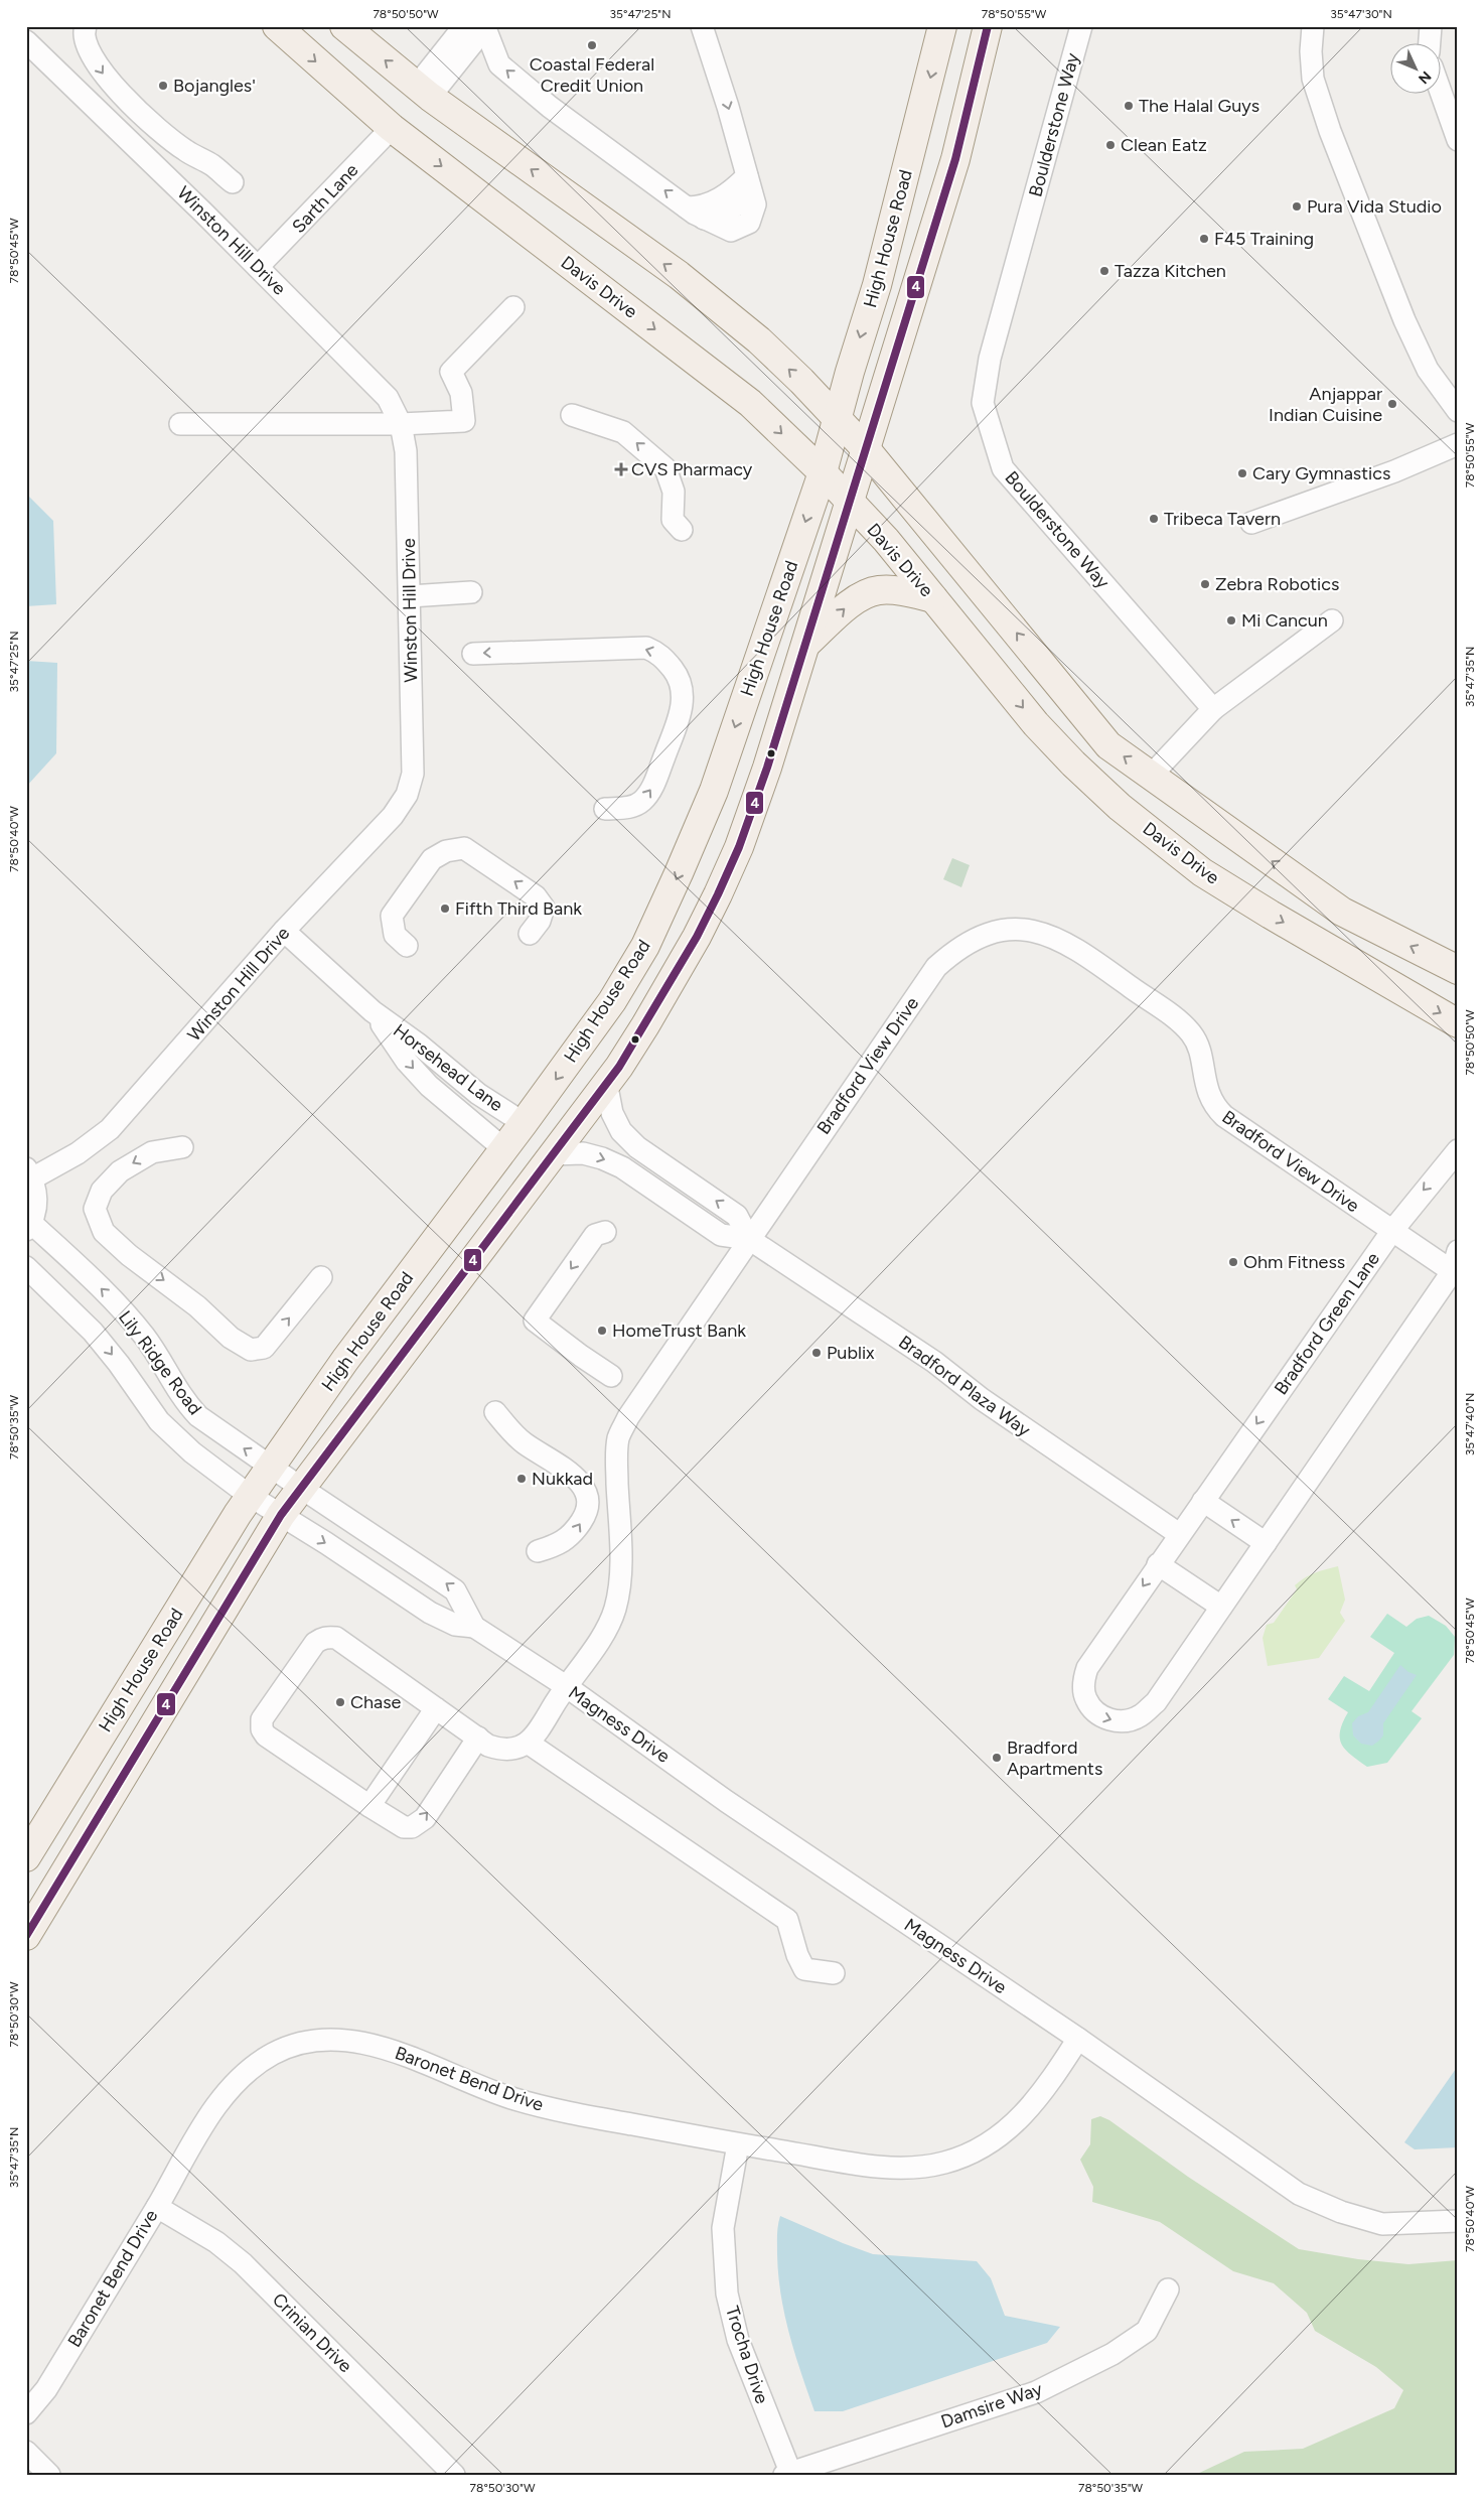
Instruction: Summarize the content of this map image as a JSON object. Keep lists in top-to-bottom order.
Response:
{
  "streets": {
    "main road": ["High House Road", "Davis Drive"],
    "street": [
      "Boulderstone Way",
      "Sarth Lane",
      "Winston Hill Drive",
      "Bradford View Drive",
      "Horsehead Lane",
      "Bradford Green Lane",
      "Lily Ridge Road",
      "Bradford Plaza Way",
      "Magness Drive",
      "Baronet Bend Drive",
      "Crinian Drive",
      "Trocha Drive",
      "Damsire Way"
    ]
  },
  "crossings": [
    ["Sarth Lane", "Winston Hill Drive"],
    ["Sarth Lane", "Davis Drive"],
    ["High House Road", "Davis Drive"],
    ["High House Road", "Horsehead Lane"],
    ["High House Road", "Lily Ridge Road"],
    ["Winston Hill Drive", "Horsehead Lane"],
    ["Bradford View Drive", "Bradford Green Lane"],
    ["Bradford View Drive", "Bradford Plaza Way"],
    ["Bradford View Drive", "Magness Drive"],
    ["Bradford Green Lane", "Bradford Plaza Way"],
    ["Lily Ridge Road", "Magness Drive"],
    ["Magness Drive", "Baronet Bend Drive"],
    ["Baronet Bend Drive", "Crinian Drive"],
    ["Baronet Bend Drive", "Trocha Drive"],
    ["Trocha Drive", "Damsire Way"]
  ],
  "places": {
    "other": [
      "Coastal Federal Credit Union",
      "Bojangles'",
      "The Halal Guys",
      "Clean Eatz",
      "Pura Vida Studio",
      "F45 Training",
      "Tazza Kitchen",
      "Anjappar Indian Cuisine",
      "Cary Gymnastics",
      "Tribeca Tavern",
      "Zebra Robotics",
      "Mi Cancun",
      "Fifth Third Bank",
      "Ohm Fitness",
      "HomeTrust Bank",
      "Publix",
      "Nukkad",
      "Chase",
      "Bradford Apartments"
    ],
    "health": ["CVS Pharmacy"]
  },
  "lines": ["transit line 4"],
  "north": "bottom right",
  "coordinates": [
    "78°50'50\"W",
    "35°47'25\"N",
    "78°50'55\"W",
    "35°47'30\"N",
    "78°50'45\"W",
    "35°47'35\"N",
    "78°50'40\"W",
    "35°47'40\"N",
    "78°50'35\"W",
    "78°50'30\"W"
  ]
}
